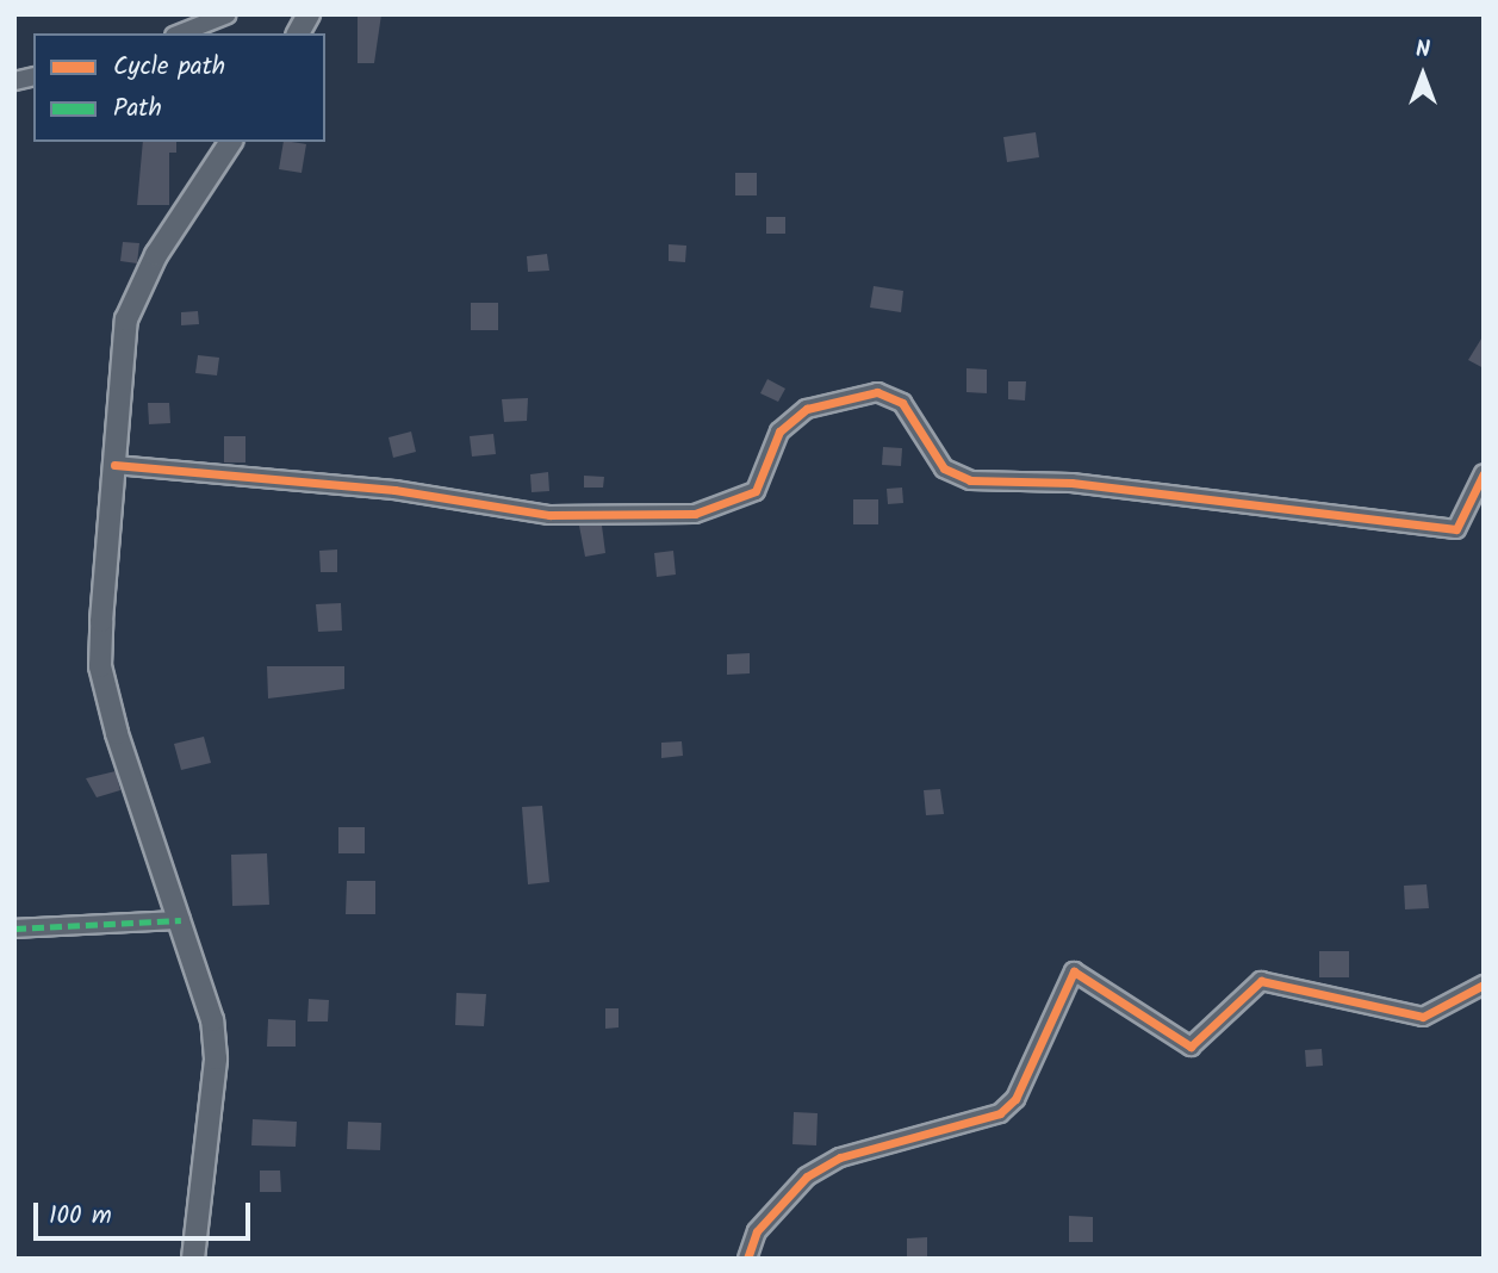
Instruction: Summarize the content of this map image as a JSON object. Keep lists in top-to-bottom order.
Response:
{
  "legend": ["Cycle path", "Path"],
  "scale_bar": "100 m",
  "north": "top"
}
